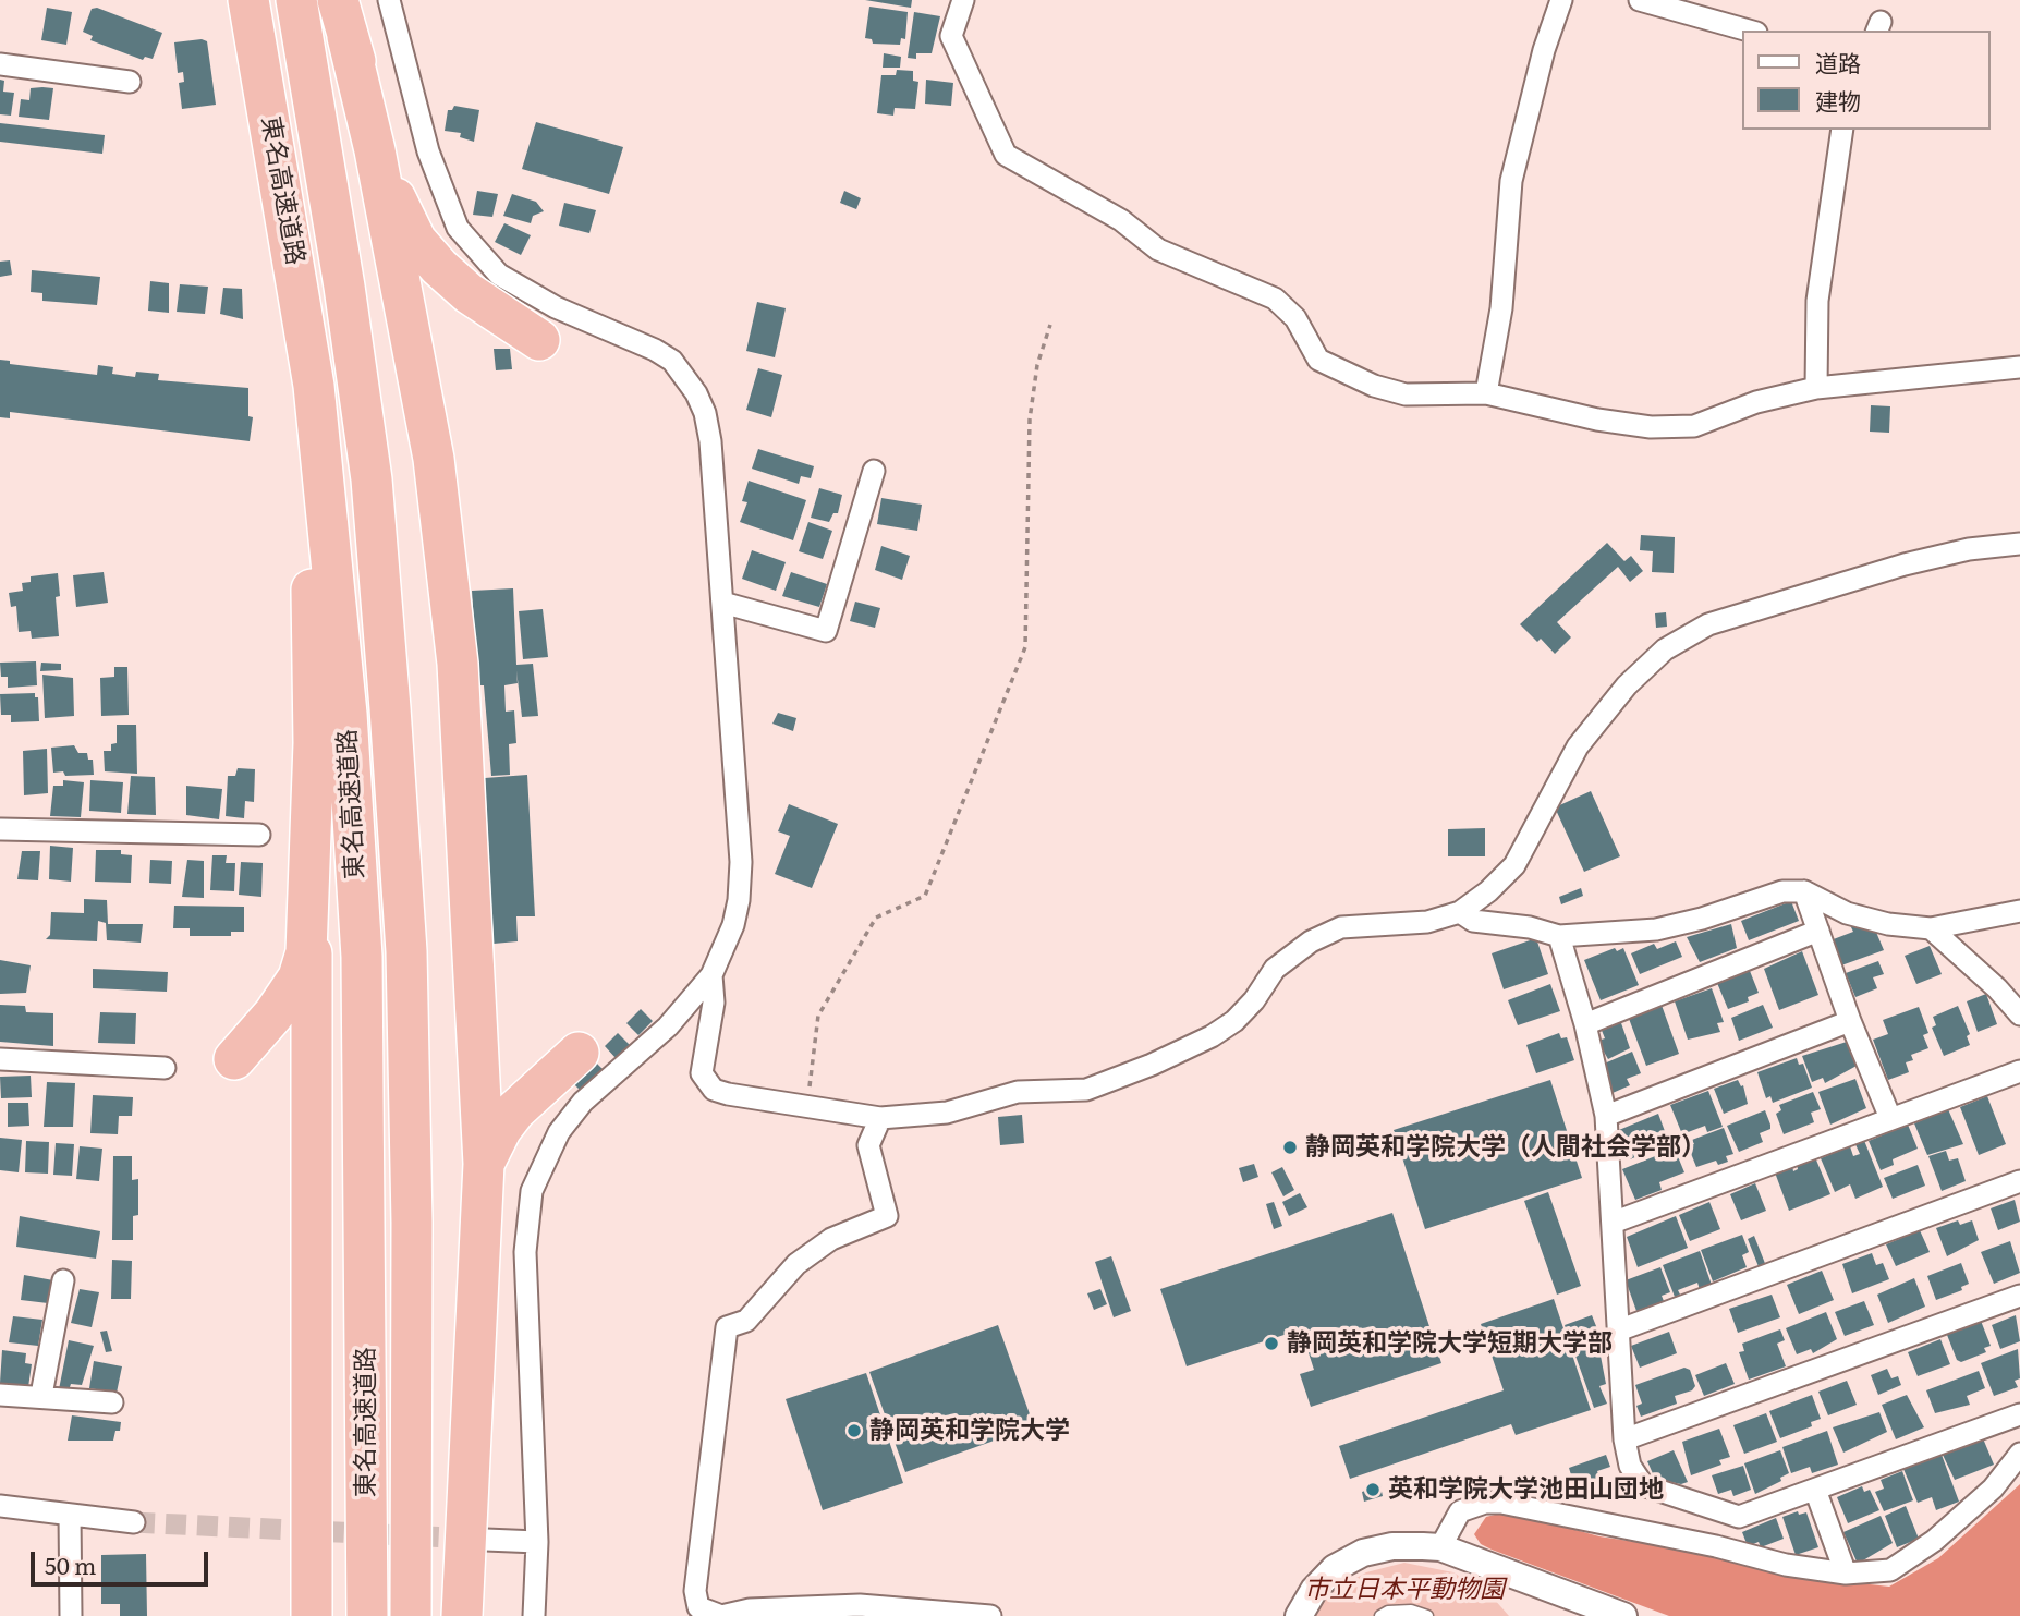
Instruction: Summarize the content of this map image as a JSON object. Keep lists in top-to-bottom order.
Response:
{
  "streets": {
    "highway": ["東名高速道路"]
  },
  "parks": ["市立日本平動物園"],
  "places": [
    "静岡英和学院大学（人間社会学部）",
    "静岡英和学院大学短期大学部",
    "静岡英和学院大学",
    "英和学院大学池田山団地"
  ],
  "legend": ["道路", "建物"],
  "scale_bar": "50 m"
}
